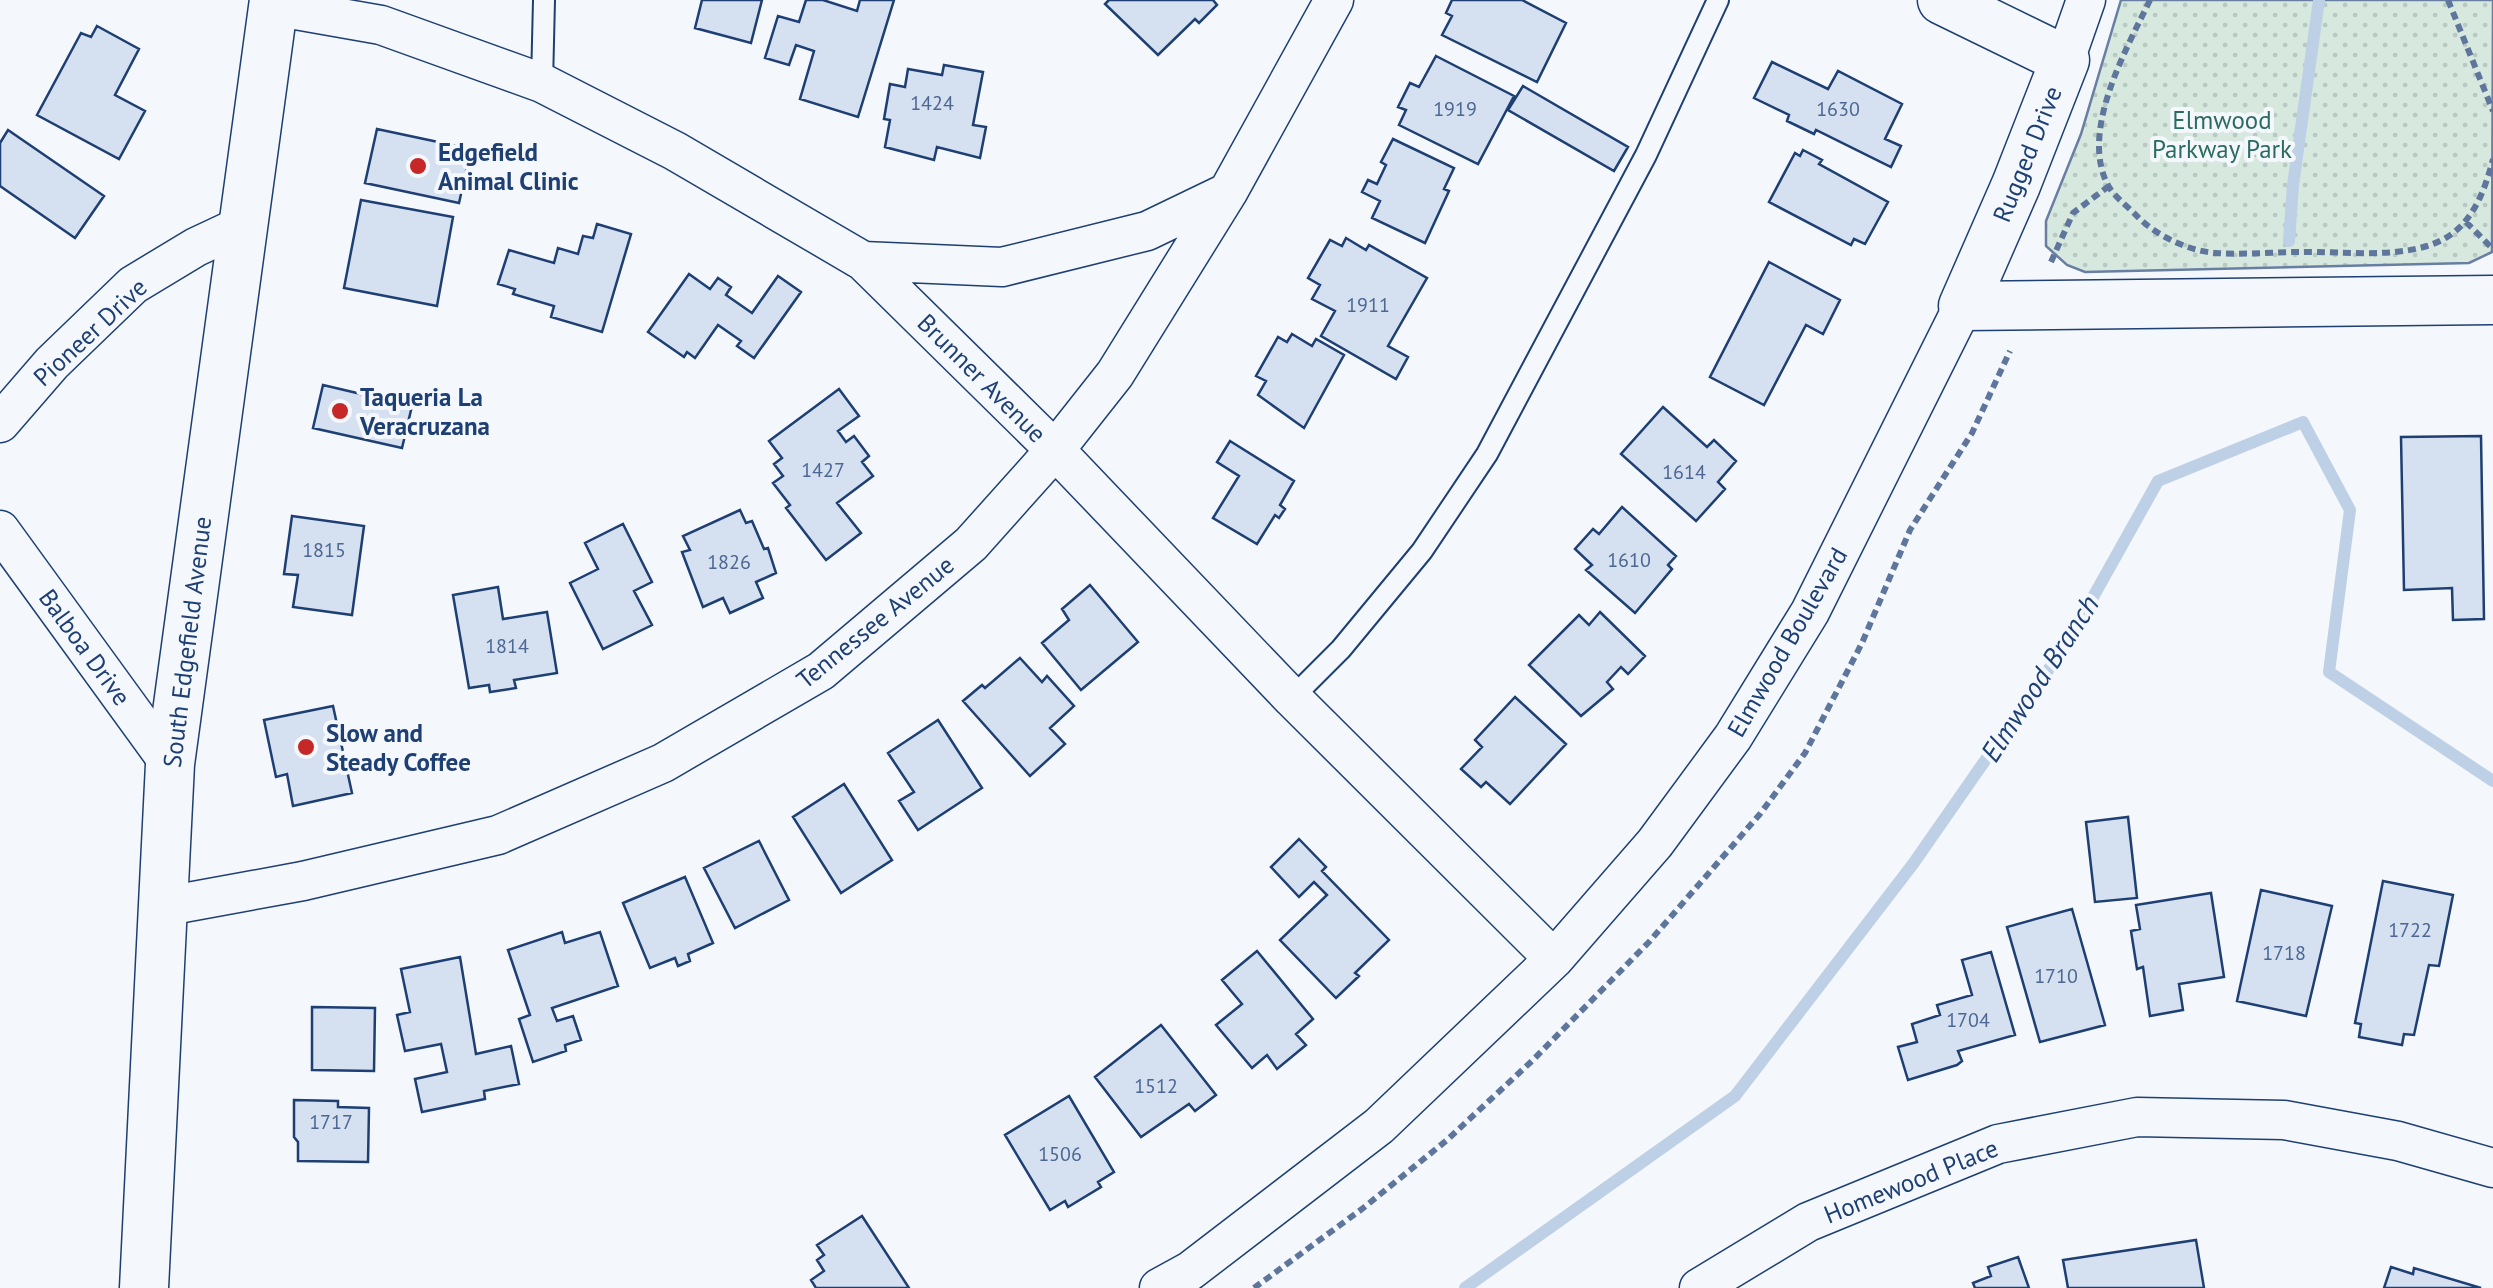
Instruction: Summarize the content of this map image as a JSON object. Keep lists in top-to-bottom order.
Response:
{
  "streets": {
    "street": [
      "Rugged Drive",
      "Pioneer Drive",
      "Brunner Avenue",
      "Tennessee Avenue",
      "South Edgefield Avenue",
      "Elmwood Boulevard",
      "Balboa Drive",
      "Homewood Place"
    ]
  },
  "crossings": [
    ["Rugged Drive", "Elmwood Boulevard"],
    ["Pioneer Drive", "South Edgefield Avenue"],
    ["Brunner Avenue", "Tennessee Avenue"],
    ["Brunner Avenue", "South Edgefield Avenue"],
    ["Brunner Avenue", "Elmwood Boulevard"],
    ["Tennessee Avenue", "South Edgefield Avenue"],
    ["South Edgefield Avenue", "Balboa Drive"]
  ],
  "water": ["Elmwood Branch"],
  "parks": ["Elmwood Parkway Park"],
  "places": ["Edgefield Animal Clinic", "Taqueria La Veracruzana", "Slow and Steady Coffee"],
  "house_numbers": [
    "1424",
    "1919",
    "1630",
    "1911",
    "1427",
    "1614",
    "1815",
    "1610",
    "1826",
    "1814",
    "1722",
    "1718",
    "1710",
    "1704",
    "1512",
    "1717",
    "1506"
  ]
}
